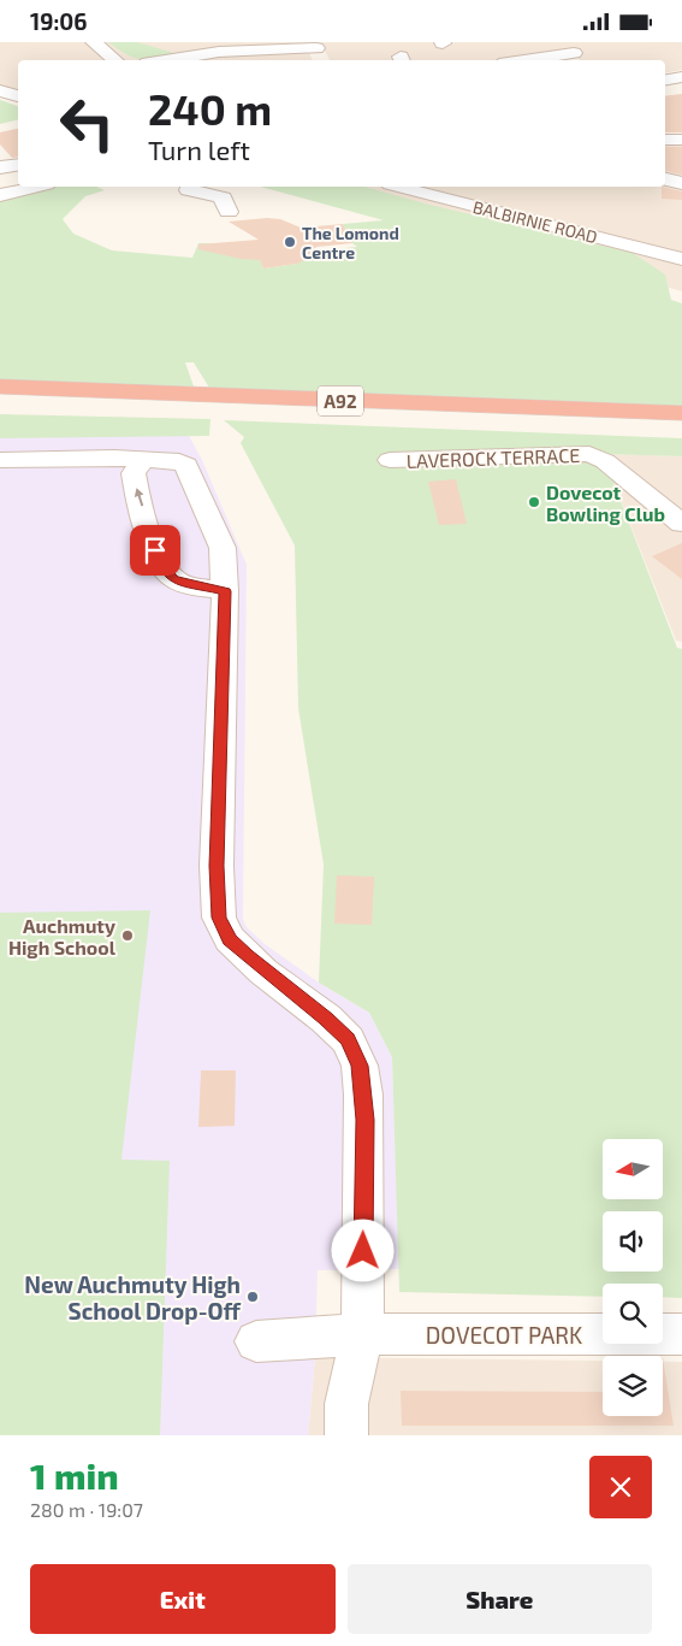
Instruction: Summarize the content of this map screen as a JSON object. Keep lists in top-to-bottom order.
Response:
{
  "streets": {
    "highway": ["A92"],
    "street": ["BALBIRNIE ROAD", "LAVEROCK TERRACE", "DOVECOT PARK"]
  },
  "places": [
    "The Lomond Centre",
    "Dovecot Bowling Club",
    "Auchmuty High School",
    "New Auchmuty High School Drop-Off"
  ],
  "north": "left",
  "page": {
    "status": "19:06",
    "turn": ["240 m", "Turn left"],
    "heading": ["1 min", "280 m · 19:07"],
    "buttons": ["Exit", "Share"]
  }
}
